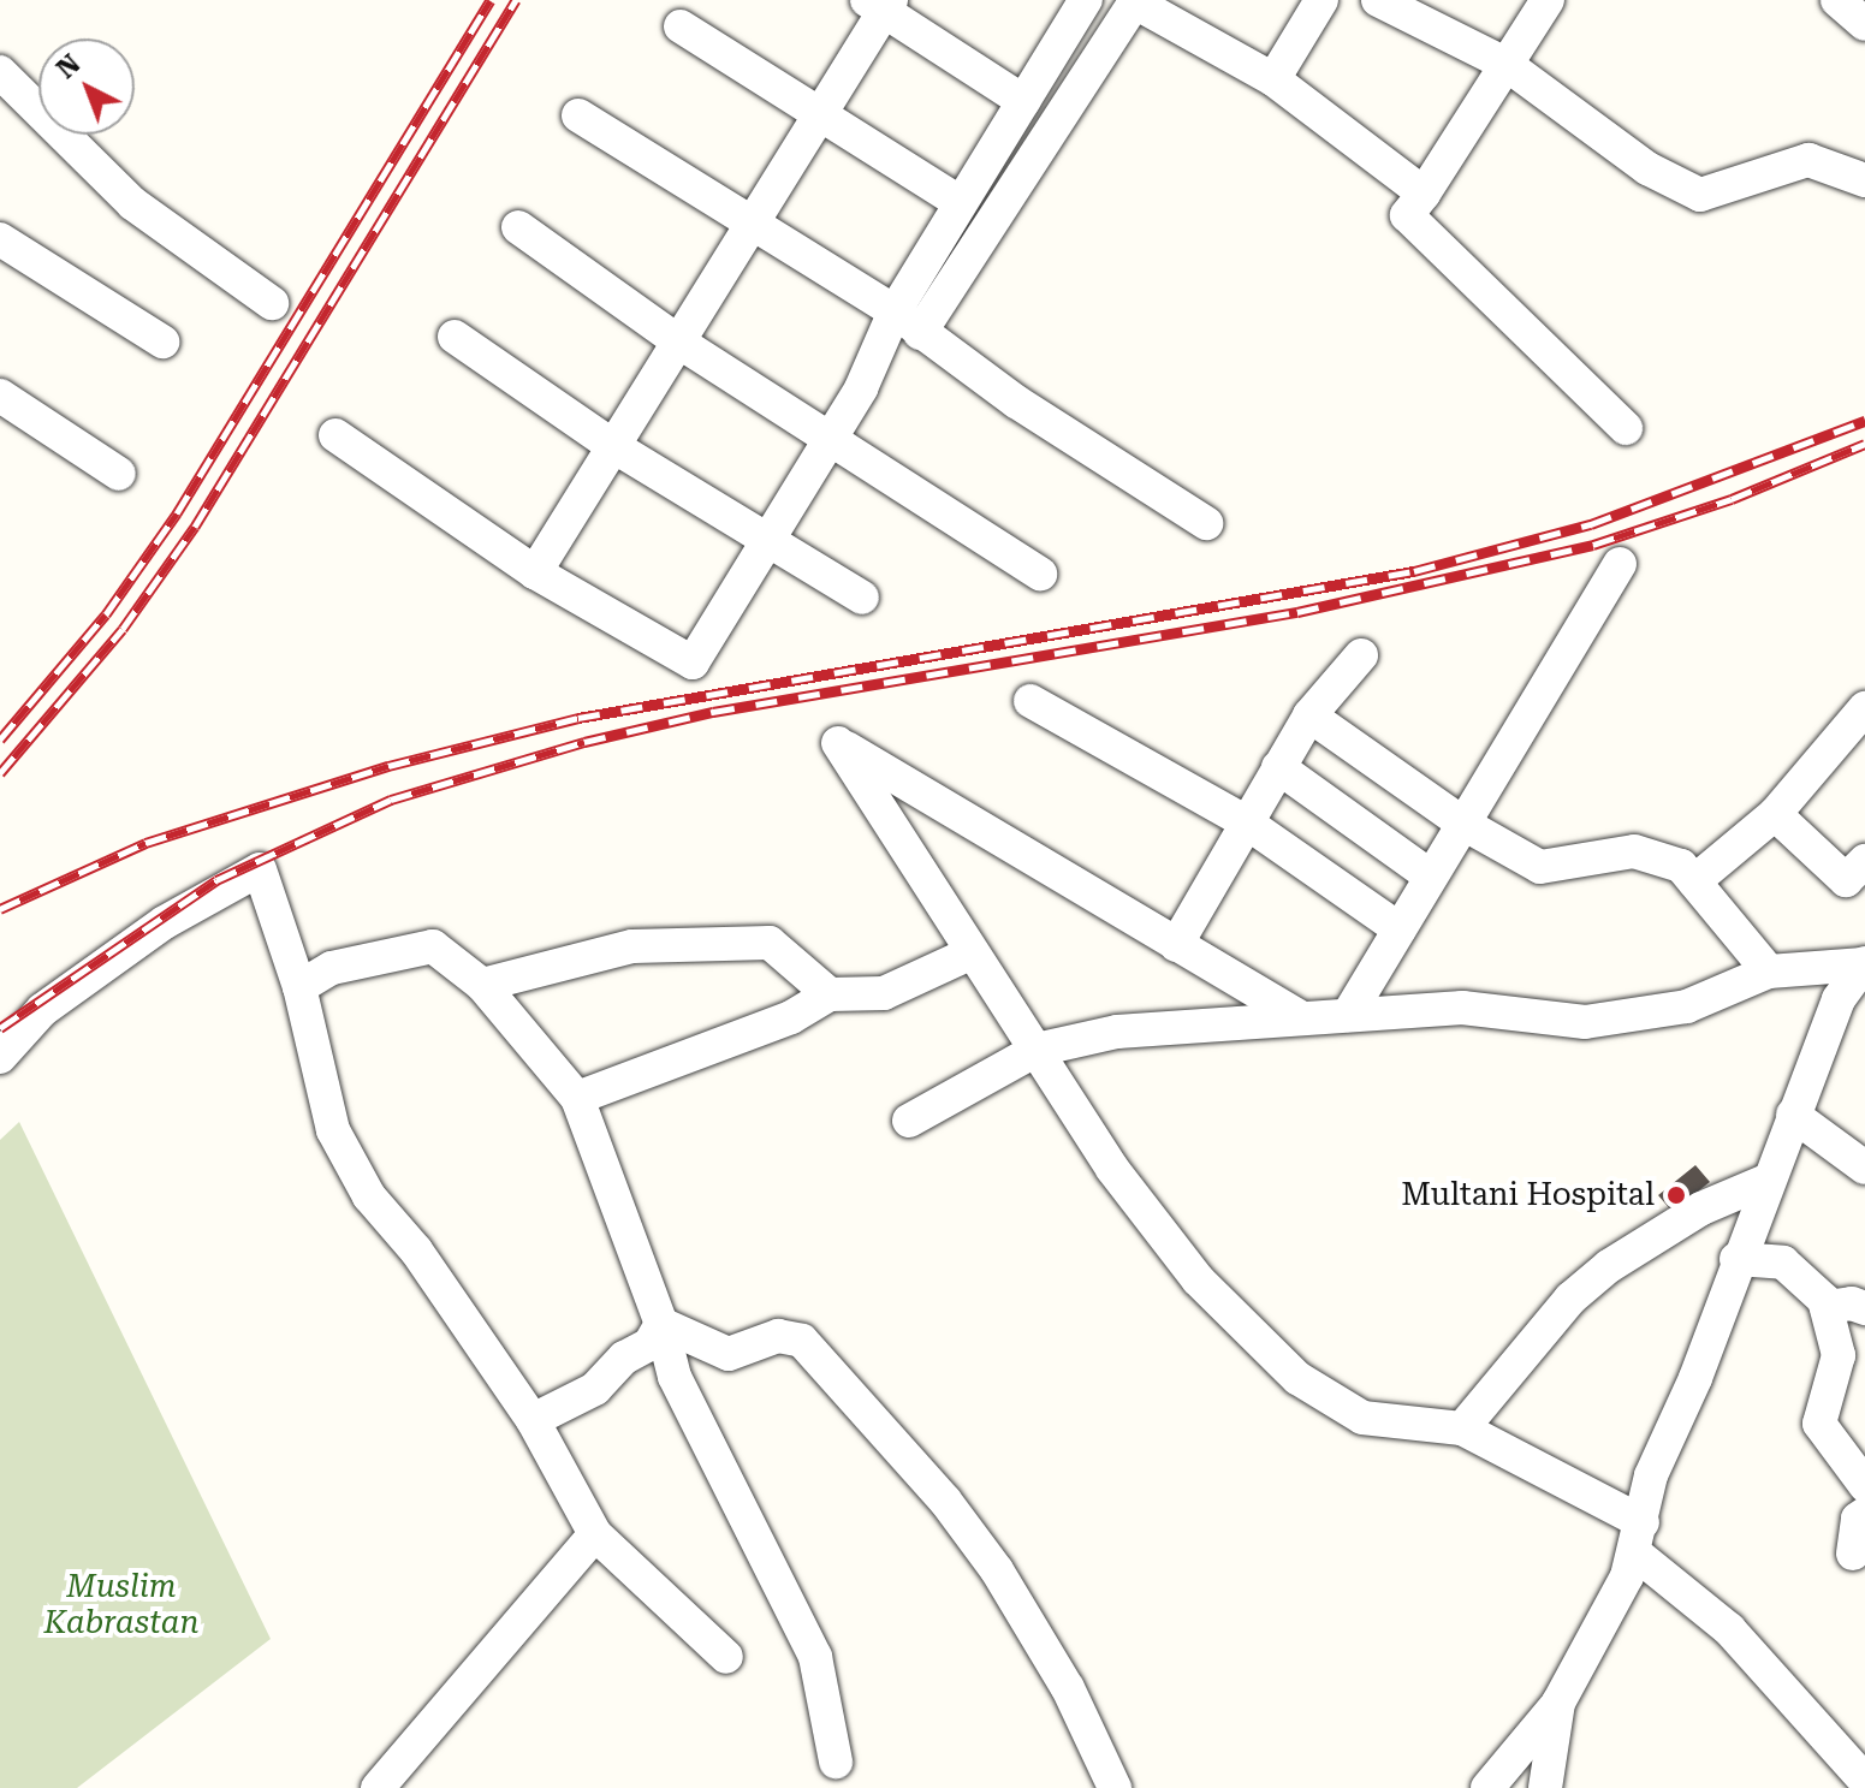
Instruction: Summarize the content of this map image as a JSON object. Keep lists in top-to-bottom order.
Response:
{
  "parks": ["Muslim Kabrastan"],
  "places": ["Multani Hospital"],
  "north": "top left"
}
